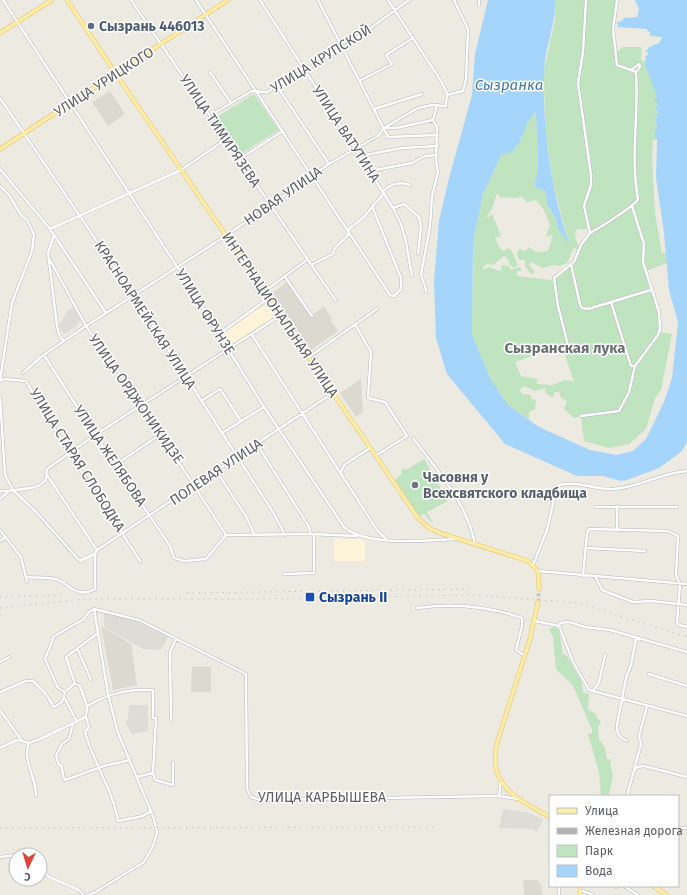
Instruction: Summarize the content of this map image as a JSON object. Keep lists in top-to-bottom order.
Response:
{
  "streets": {
    "main road": ["УЛИЦА УРИЦКОГО", "ИНТЕРНАЦИОНАЛЬНАЯ УЛИЦА"],
    "street": [
      "УЛИЦА КРУПСКОЙ",
      "УЛИЦА ТИМИРЯЗЕВА",
      "УЛИЦА ВАТУТИНА",
      "НОВАЯ УЛИЦА",
      "УЛИЦА ФРУНЗЕ",
      "КРАСНОАРМЕЙСКАЯ УЛИЦА",
      "УЛИЦА ОРДЖОНИКИДЗЕ",
      "УЛИЦА ЖЕЛЯБОВА",
      "УЛИЦА СТАРАЯ СЛОБОДКА",
      "ПОЛЕВАЯ УЛИЦА",
      "УЛИЦА КАРБЫШЕВА"
    ]
  },
  "crossings": [
    ["УЛИЦА КРУПСКОЙ", "УЛИЦА ТИМИРЯЗЕВА"],
    ["УЛИЦА КРУПСКОЙ", "УЛИЦА ВАТУТИНА"],
    ["УЛИЦА УРИЦКОГО", "УЛИЦА ТИМИРЯЗЕВА"],
    ["УЛИЦА УРИЦКОГО", "УЛИЦА ФРУНЗЕ"],
    ["УЛИЦА УРИЦКОГО", "КРАСНОАРМЕЙСКАЯ УЛИЦА"],
    ["УЛИЦА УРИЦКОГО", "ИНТЕРНАЦИОНАЛЬНАЯ УЛИЦА"],
    ["УЛИЦА ТИМИРЯЗЕВА", "НОВАЯ УЛИЦА"],
    ["УЛИЦА ВАТУТИНА", "НОВАЯ УЛИЦА"],
    ["НОВАЯ УЛИЦА", "УЛИЦА ФРУНЗЕ"],
    ["НОВАЯ УЛИЦА", "КРАСНОАРМЕЙСКАЯ УЛИЦА"],
    ["НОВАЯ УЛИЦА", "ИНТЕРНАЦИОНАЛЬНАЯ УЛИЦА"],
    ["НОВАЯ УЛИЦА", "УЛИЦА ОРДЖОНИКИДЗЕ"],
    ["НОВАЯ УЛИЦА", "УЛИЦА ЖЕЛЯБОВА"],
    ["УЛИЦА ФРУНЗЕ", "ИНТЕРНАЦИОНАЛЬНАЯ УЛИЦА"],
    ["УЛИЦА ФРУНЗЕ", "ПОЛЕВАЯ УЛИЦА"],
    ["КРАСНОАРМЕЙСКАЯ УЛИЦА", "ПОЛЕВАЯ УЛИЦА"],
    ["ИНТЕРНАЦИОНАЛЬНАЯ УЛИЦА", "ПОЛЕВАЯ УЛИЦА"],
    ["УЛИЦА ОРДЖОНИКИДЗЕ", "УЛИЦА ЖЕЛЯБОВА"],
    ["УЛИЦА ОРДЖОНИКИДЗЕ", "ПОЛЕВАЯ УЛИЦА"],
    ["УЛИЦА ЖЕЛЯБОВА", "ПОЛЕВАЯ УЛИЦА"],
    ["УЛИЦА СТАРАЯ СЛОБОДКА", "ПОЛЕВАЯ УЛИЦА"]
  ],
  "districts": ["Сызранская лука"],
  "water": ["Сызранка"],
  "places": {
    "other": ["Сызрань 446013", "Часовня у Всехсвятского кладбища"],
    "transit": ["Сызрань II"]
  },
  "legend": [
    "Улица",
    "Железная дорога",
    "Парк",
    "Вода"
  ],
  "north": "bottom"
}
